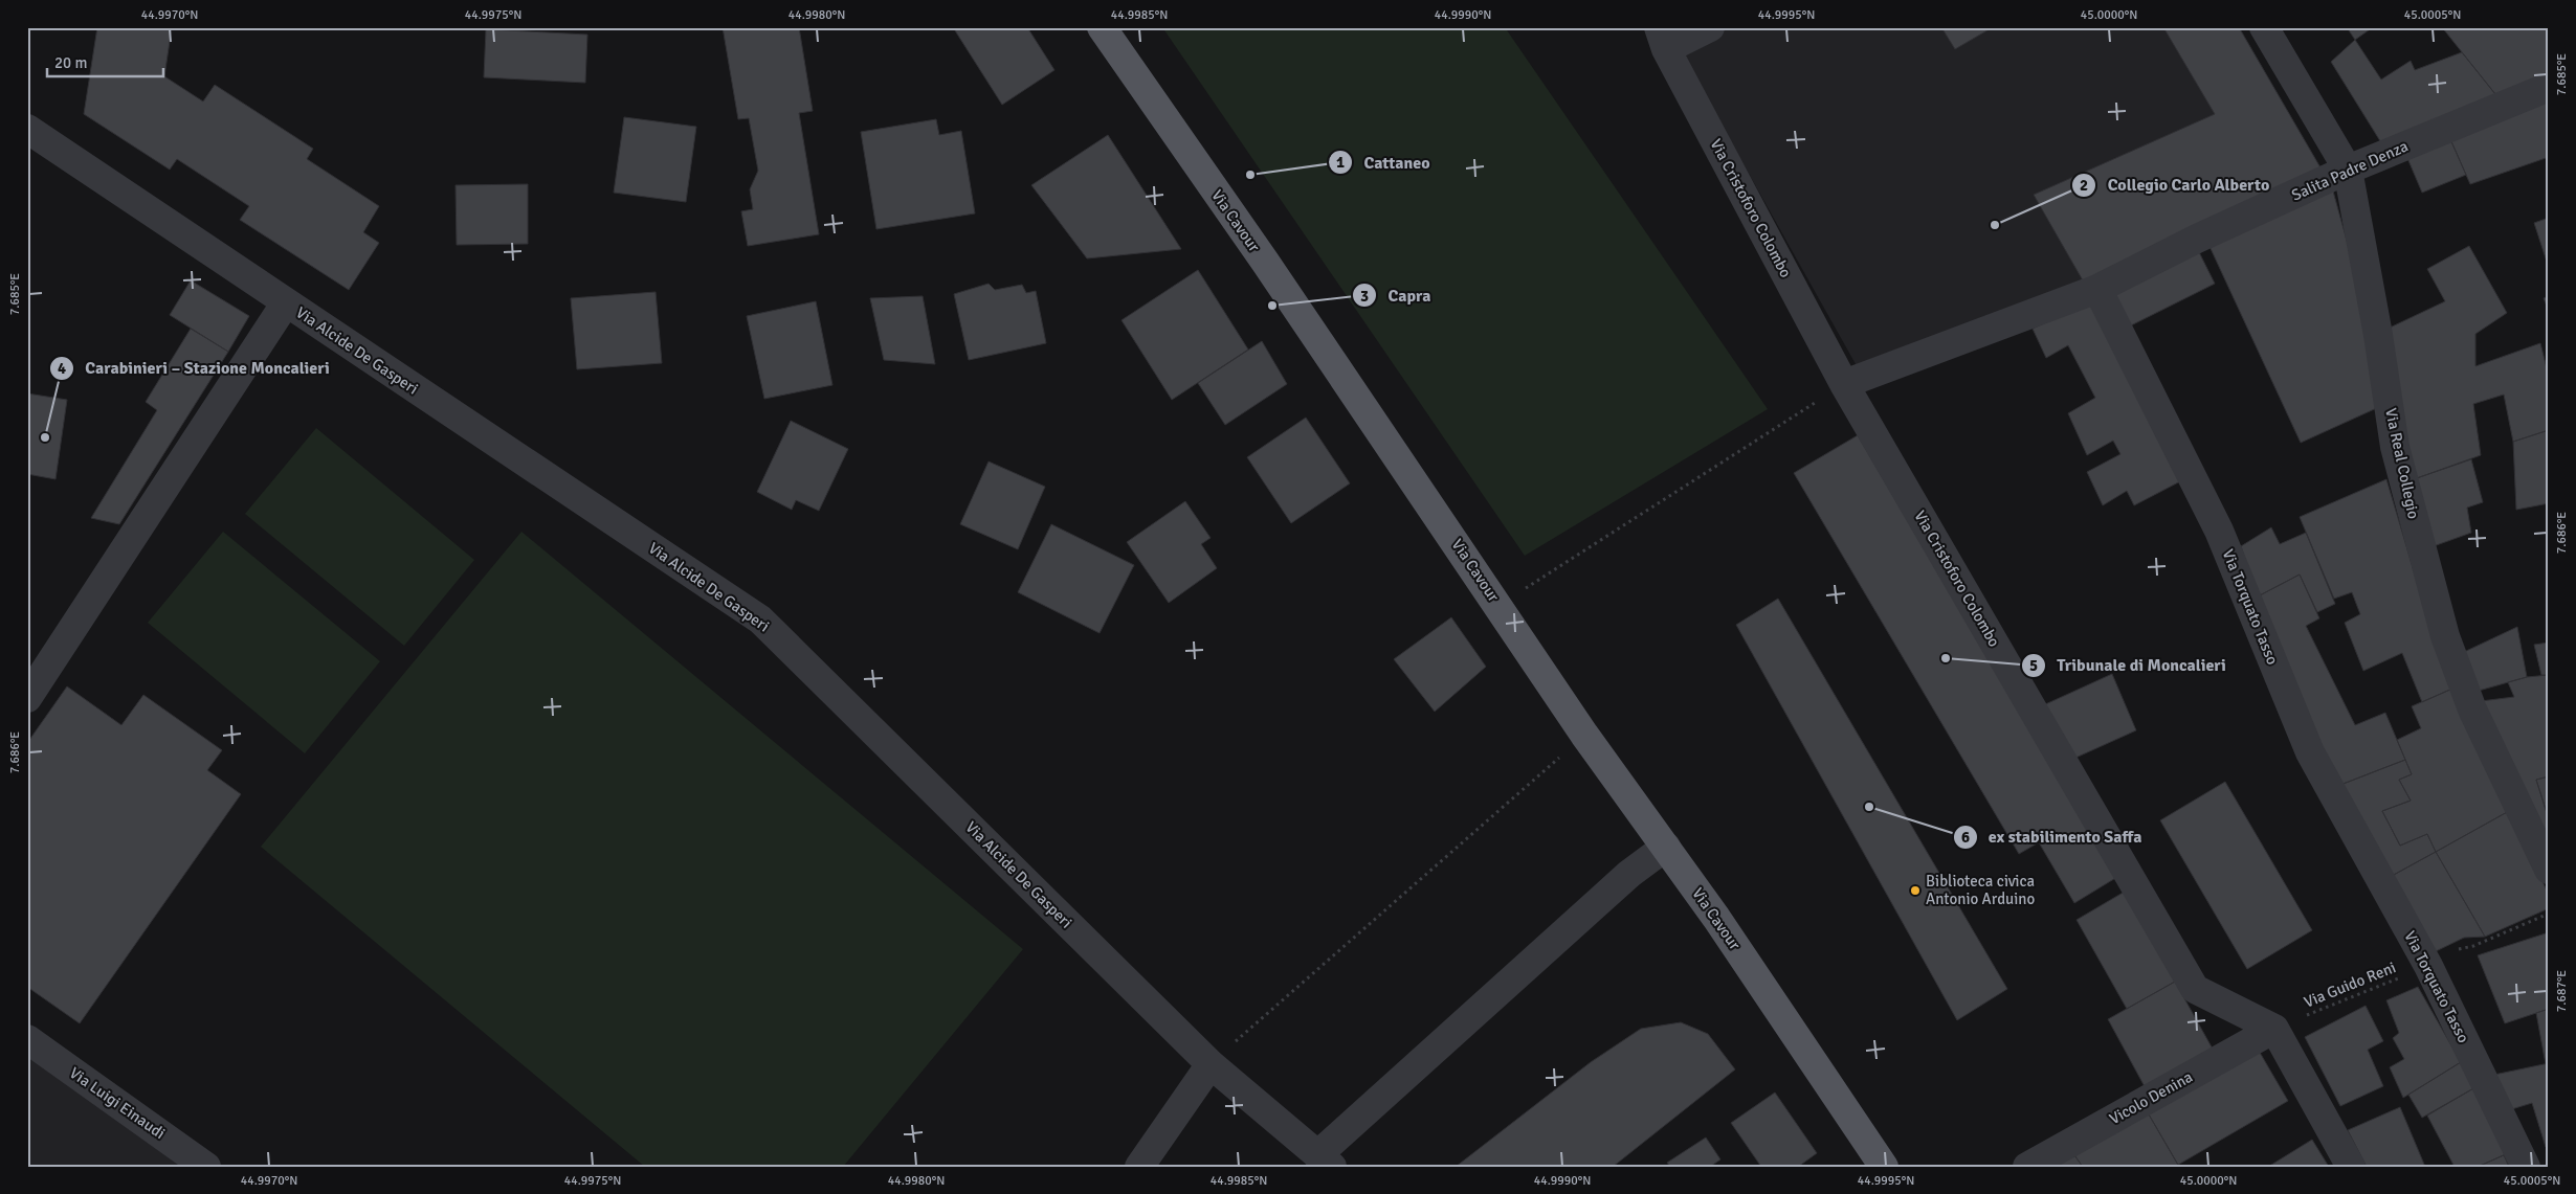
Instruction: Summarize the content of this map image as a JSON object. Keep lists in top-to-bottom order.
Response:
{
  "streets": {
    "main road": ["Via Cavour"],
    "street": [
      "Salita Padre Denza",
      "Via Cristoforo Colombo",
      "Via Alcide De Gasperi",
      "Via Real Collegio",
      "Via Torquato Tasso",
      "Vicolo Denina",
      "Via Luigi Einaudi"
    ],
    "path": ["Via Guido Reni"]
  },
  "crossings": [
    ["Salita Padre Denza", "Via Real Collegio"],
    ["Salita Padre Denza", "Via Torquato Tasso"],
    ["Via Cristoforo Colombo", "Via Guido Reni"],
    ["Via Cristoforo Colombo", "Vicolo Denina"],
    ["Via Torquato Tasso", "Via Guido Reni"],
    ["Via Guido Reni", "Vicolo Denina"]
  ],
  "places": [
    "Cattaneo",
    "Collegio Carlo Alberto",
    "Capra",
    "Carabinieri – Stazione Moncalieri",
    "Tribunale di Moncalieri",
    "ex stabilimento Saffa",
    "Biblioteca civica Antonio Arduino"
  ],
  "scale_bar": "20 m",
  "coordinates": [
    "44.9970°N",
    "44.9975°N",
    "44.9980°N",
    "44.9985°N",
    "44.9990°N",
    "44.9995°N",
    "45.0000°N",
    "45.0005°N",
    "7.685°E",
    "7.686°E",
    "7.687°E"
  ]
}
